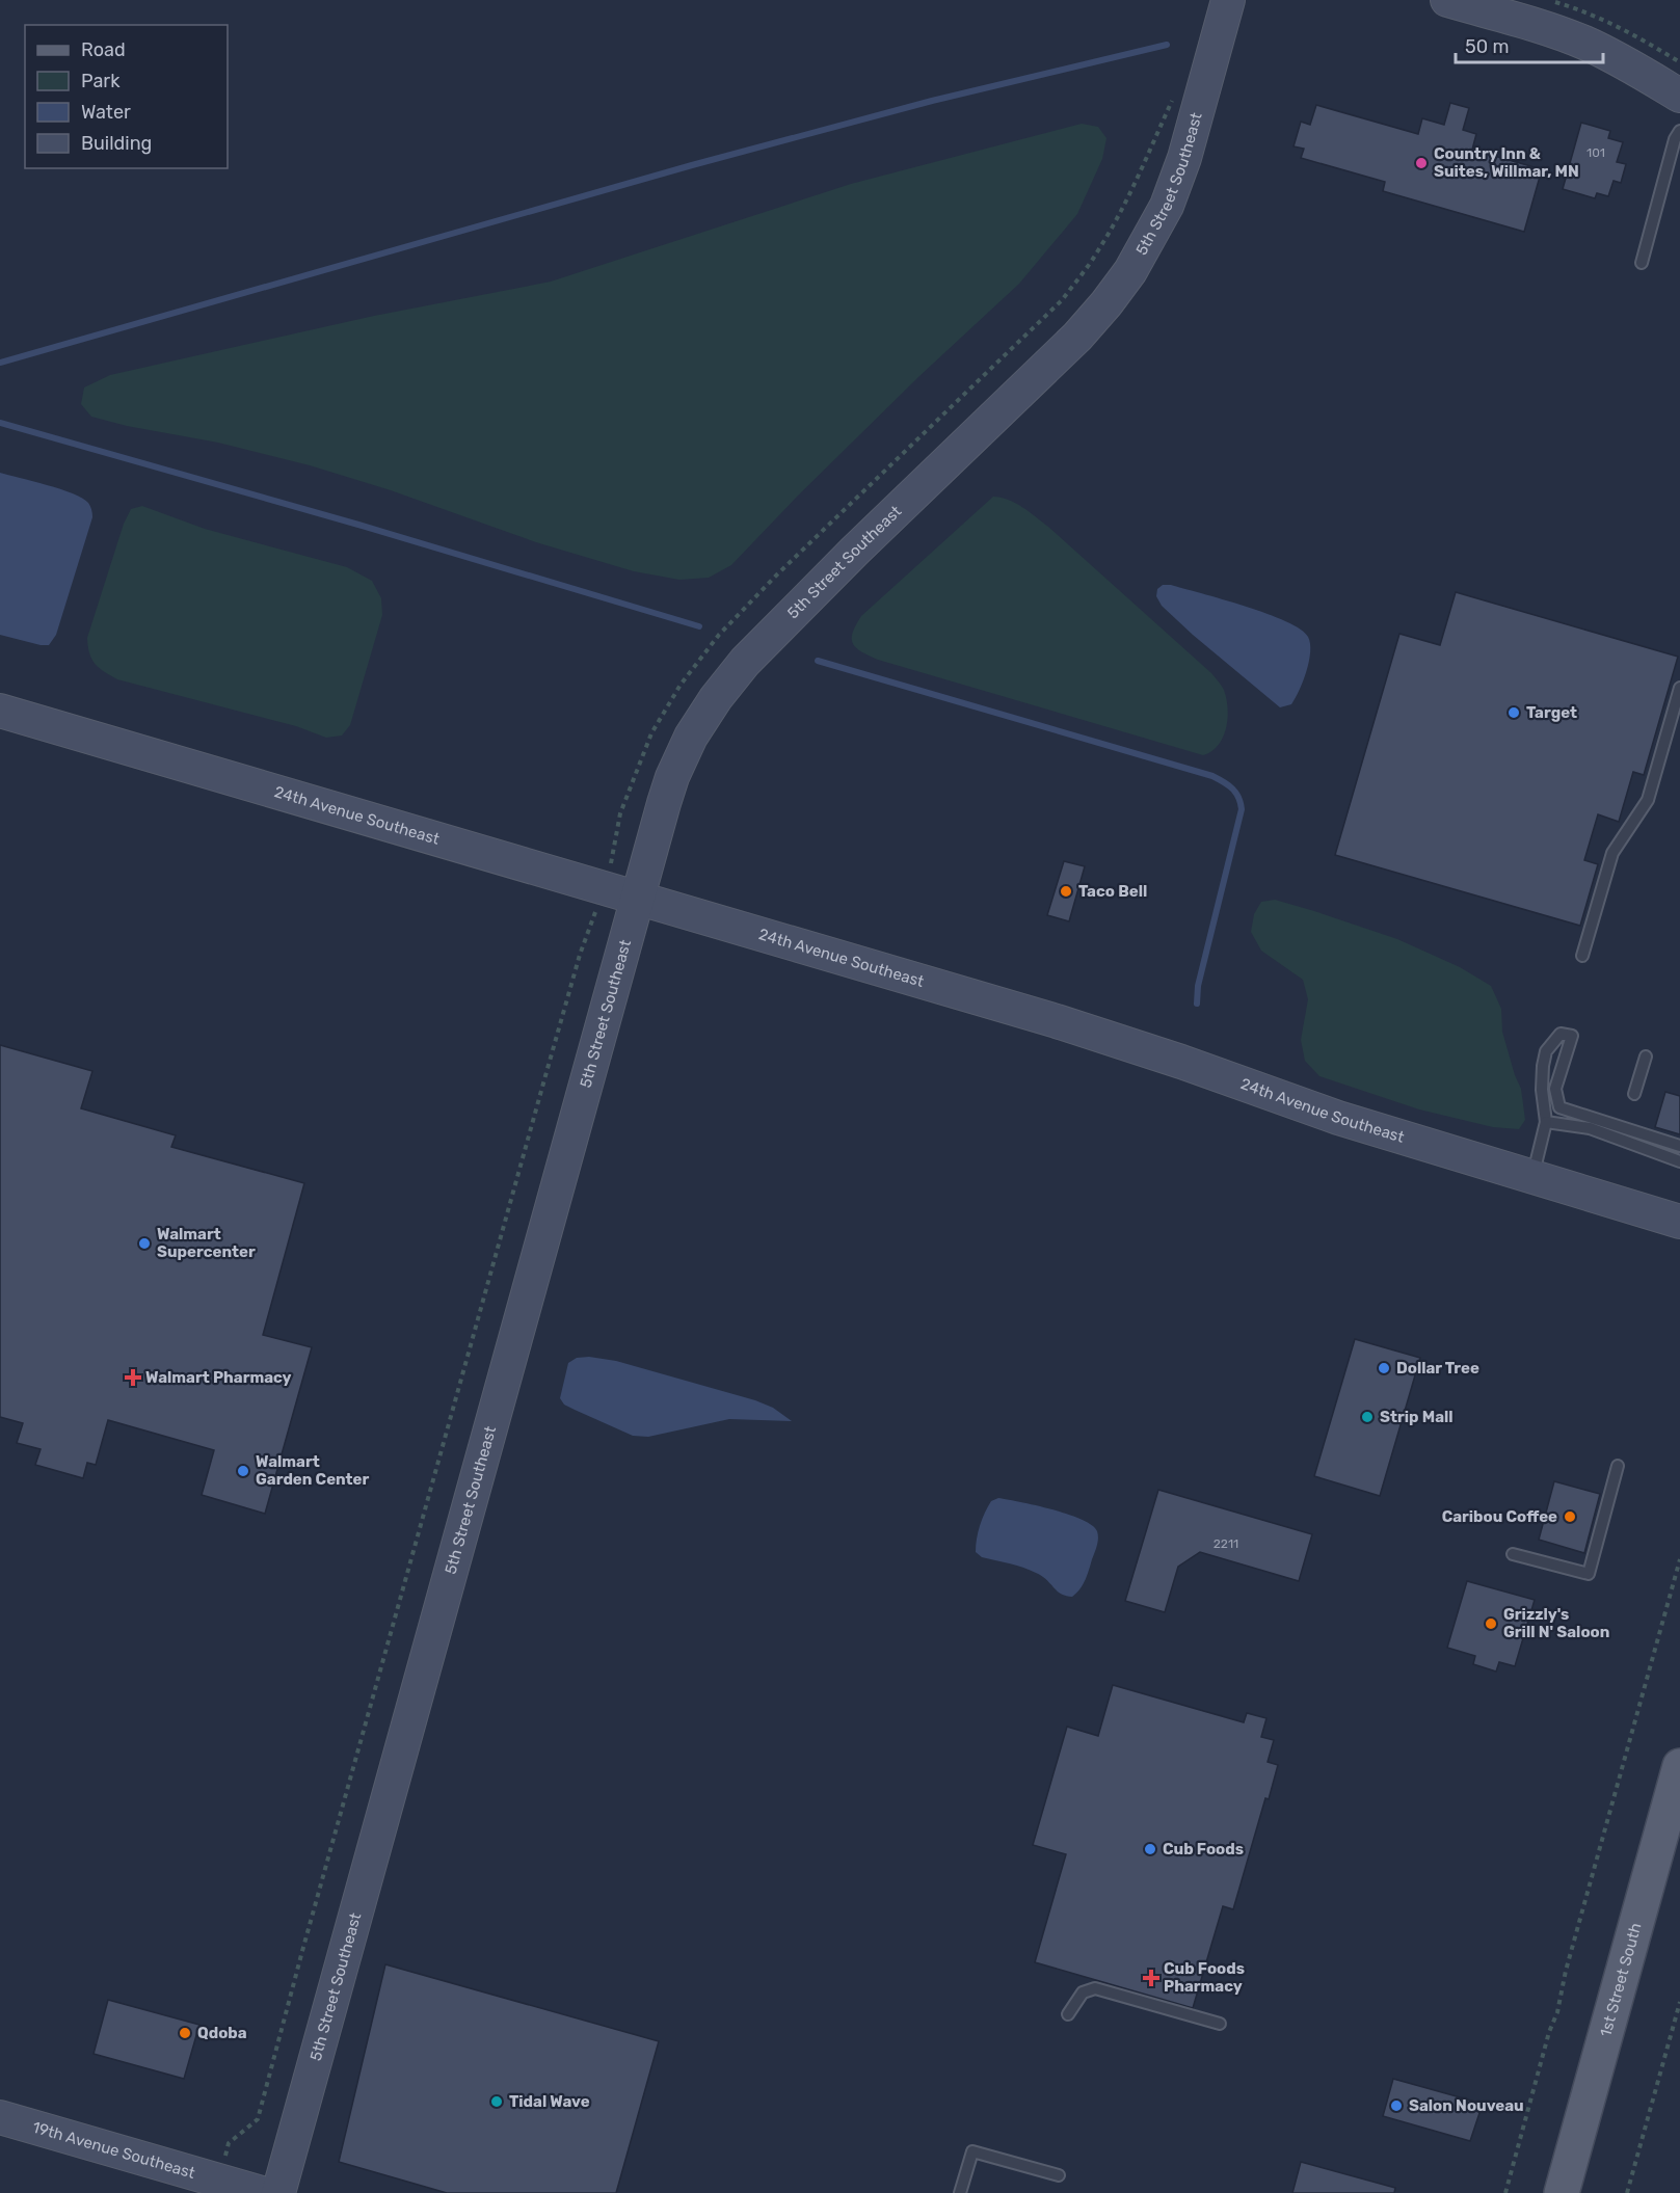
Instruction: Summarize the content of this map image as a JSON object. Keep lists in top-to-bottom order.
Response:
{
  "streets": {
    "main road": ["1st Street South"],
    "street": ["5th Street Southeast", "24th Avenue Southeast", "19th Avenue Southeast"]
  },
  "crossings": [
    ["5th Street Southeast", "24th Avenue Southeast"]
  ],
  "places": {
    "other": [
      "Country Inn & Suites, Willmar, MN",
      "Target",
      "Taco Bell",
      "Walmart Supercenter",
      "Dollar Tree",
      "Strip Mall",
      "Walmart Garden Center",
      "Caribou Coffee",
      "Grizzly's Grill N' Saloon",
      "Cub Foods",
      "Qdoba",
      "Tidal Wave",
      "Salon Nouveau"
    ],
    "health": ["Walmart Pharmacy", "Cub Foods Pharmacy"]
  },
  "house_numbers": ["101", "2211"],
  "legend": [
    "Road",
    "Park",
    "Water",
    "Building"
  ],
  "scale_bar": "50 m"
}
